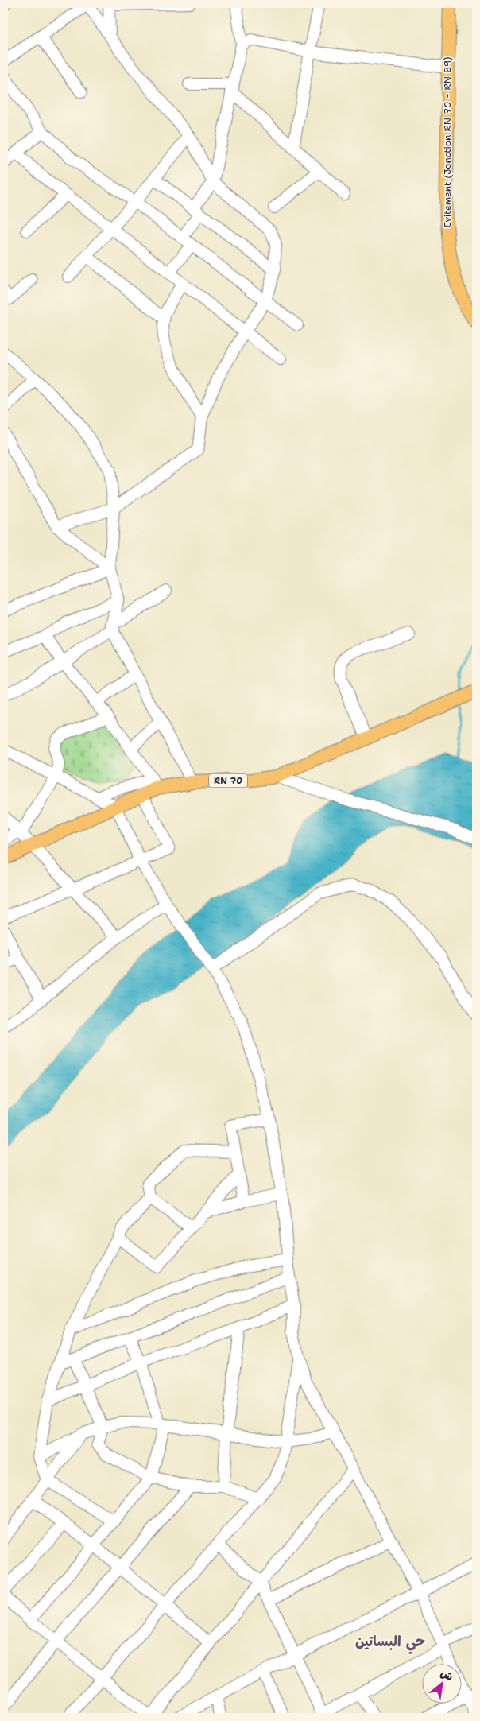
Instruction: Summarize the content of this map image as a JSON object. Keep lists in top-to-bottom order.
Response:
{
  "streets": {
    "main road": ["Evitement (Jonction RN 70 - RN 89)", "RN 70"]
  },
  "districts": ["حي البساتين"],
  "north": "top right"
}
